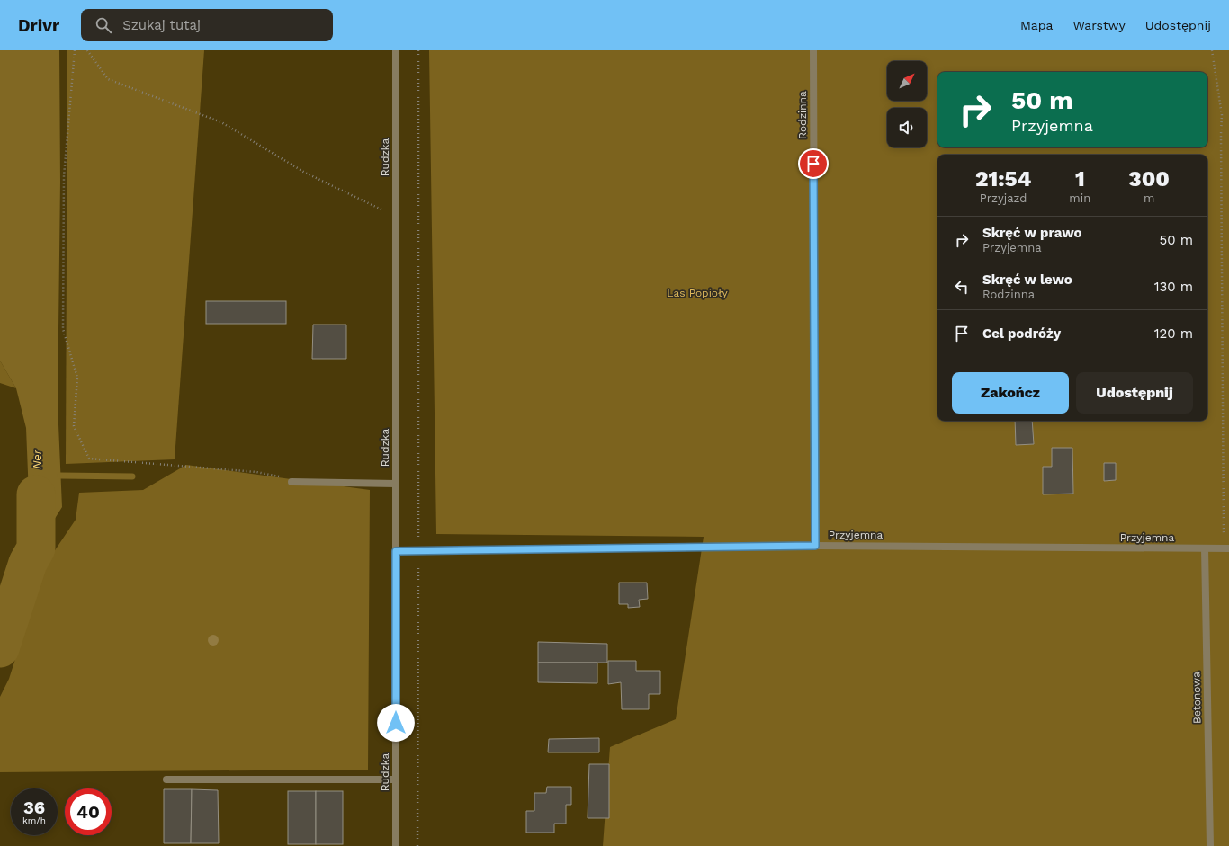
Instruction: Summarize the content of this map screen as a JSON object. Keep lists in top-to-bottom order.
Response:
{
  "streets": {
    "street": [
      "Rodzinna",
      "Rudzka",
      "Przyjemna",
      "Betonowa"
    ]
  },
  "crossings": [
    ["Rodzinna", "Przyjemna"],
    ["Rudzka", "Przyjemna"],
    ["Przyjemna", "Betonowa"]
  ],
  "water": ["Ner"],
  "parks": ["Las Popioły"],
  "north": "top right",
  "page": {
    "header": "Drivr",
    "search": "Szukaj tutaj",
    "nav": ["Mapa", "Warstwy", "Udostępnij"],
    "turn": ["50 m", "Przyjemna"],
    "eta": [
      "21:54",
      "Przyjazd",
      "1",
      "min",
      "300",
      "m"
    ],
    "list": [
      {
        "name": "Skręć w prawo",
        "note": "Przyjemna",
        "value": "50 m"
      },
      {
        "name": "Skręć w lewo",
        "note": "Rodzinna",
        "value": "130 m"
      },
      {
        "name": "Cel podróży",
        "value": "120 m"
      }
    ],
    "buttons": ["Zakończ", "Udostępnij"],
    "speed": "36 km/h",
    "limit": "40"
  }
}
